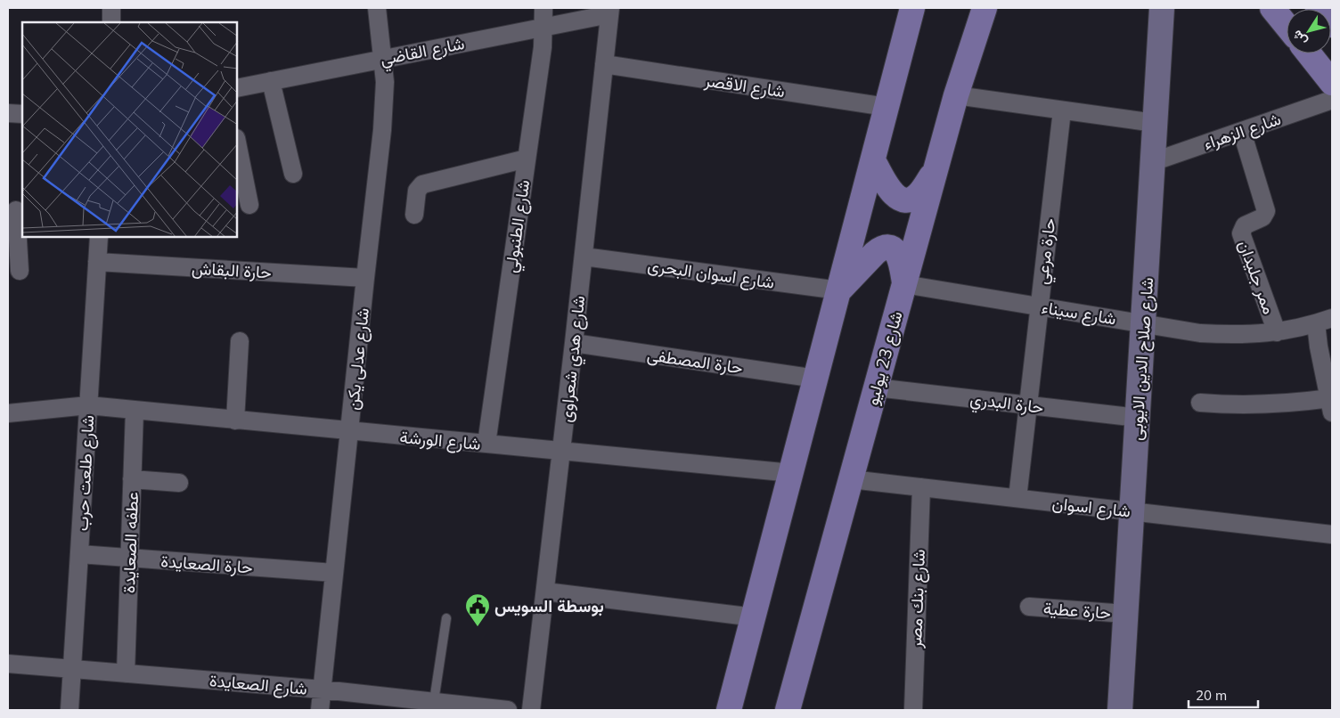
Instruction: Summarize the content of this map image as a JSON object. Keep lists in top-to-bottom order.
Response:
{
  "streets": {
    "main road": ["شارع 23 يوليو"],
    "street": [
      "شارع القاضي",
      "شارع الاقصر",
      "شارع الزهراء",
      "شارع الطنبولي",
      "حارة مرعي",
      "حارة البقاش",
      "شارع اسوان البحرى",
      "ممر جليدان",
      "شارع سيناء",
      "شارع عدلى يكن",
      "شارع هدي شعراوى",
      "شارع صلاح الدين الايوبى",
      "حارة المصطفى",
      "حارة البدري",
      "شارع الورشة",
      "شارع طلعت حرب",
      "شارع اسوان",
      "عطفه الصعايدة",
      "حارة الصعايدة",
      "شارع بنك مصر",
      "حارة عطية",
      "شارع الصعايدة"
    ]
  },
  "crossings": [
    ["شارع القاضي", "شارع الطنبولي"],
    ["شارع القاضي", "شارع عدلى يكن"],
    ["شارع القاضي", "شارع هدي شعراوى"],
    ["شارع الاقصر", "شارع هدي شعراوى"],
    ["شارع الزهراء", "ممر جليدان"],
    ["شارع الزهراء", "شارع صلاح الدين الايوبى"],
    ["شارع الطنبولي", "شارع الورشة"],
    ["حارة مرعي", "شارع سيناء"],
    ["حارة مرعي", "حارة البدري"],
    ["حارة مرعي", "شارع اسوان"],
    ["حارة البقاش", "شارع عدلى يكن"],
    ["حارة البقاش", "شارع طلعت حرب"],
    ["شارع اسوان البحرى", "شارع هدي شعراوى"],
    ["ممر جليدان", "شارع سيناء"],
    ["شارع سيناء", "شارع 23 يوليو"],
    ["شارع سيناء", "شارع صلاح الدين الايوبى"],
    ["شارع 23 يوليو", "حارة البدري"],
    ["شارع 23 يوليو", "شارع اسوان"],
    ["شارع عدلى يكن", "شارع الورشة"],
    ["شارع عدلى يكن", "حارة الصعايدة"],
    ["شارع عدلى يكن", "شارع الصعايدة"],
    ["شارع هدي شعراوى", "حارة المصطفى"],
    ["شارع هدي شعراوى", "شارع الورشة"],
    ["شارع صلاح الدين الايوبى", "حارة البدري"],
    ["شارع صلاح الدين الايوبى", "شارع اسوان"],
    ["شارع صلاح الدين الايوبى", "حارة عطية"],
    ["شارع الورشة", "شارع طلعت حرب"],
    ["شارع الورشة", "عطفه الصعايدة"],
    ["شارع طلعت حرب", "حارة الصعايدة"],
    ["شارع طلعت حرب", "شارع الصعايدة"],
    ["شارع اسوان", "شارع بنك مصر"],
    ["عطفه الصعايدة", "حارة الصعايدة"],
    ["عطفه الصعايدة", "شارع الصعايدة"]
  ],
  "places": {
    "public building": ["بوسطة السويس"]
  },
  "scale_bar": "20 m",
  "north": "bottom left"
}
